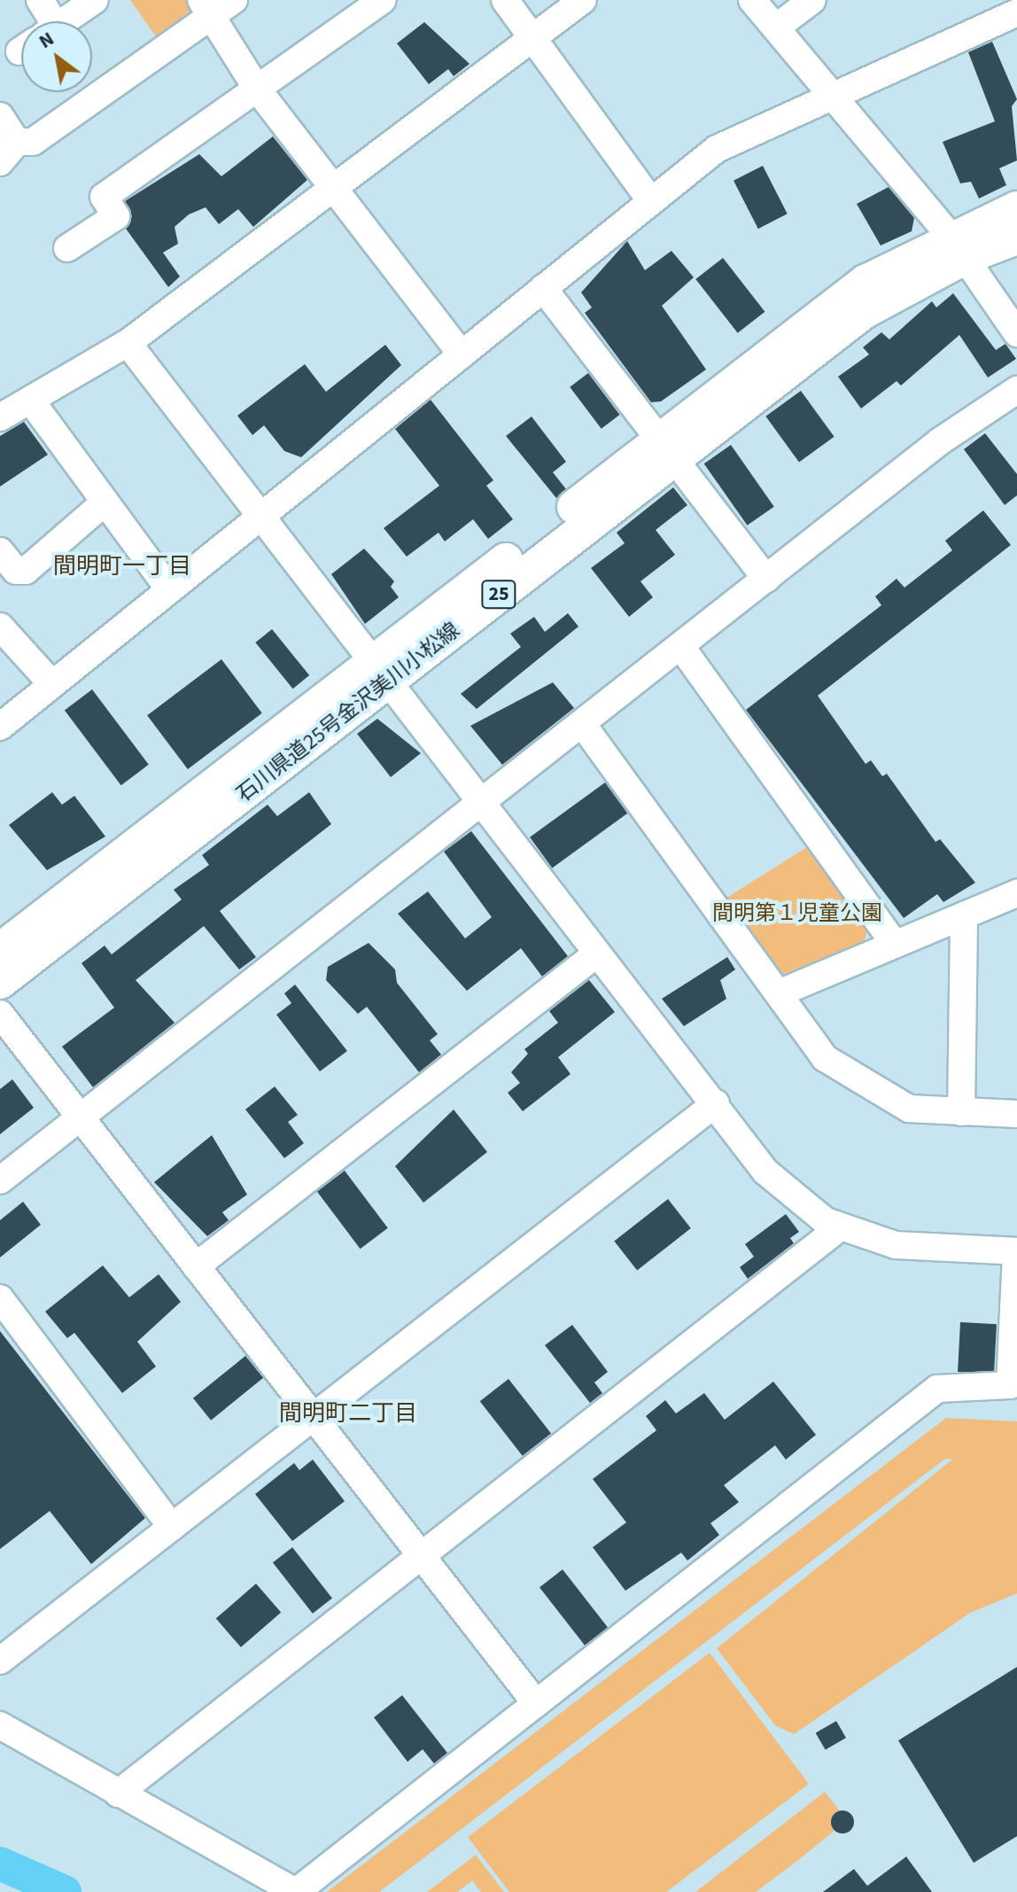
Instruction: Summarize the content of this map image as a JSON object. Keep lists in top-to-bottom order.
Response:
{
  "streets": {
    "main road": ["25", "石川県道25号金沢美川小松線"]
  },
  "districts": ["間明町一丁目", "間明町二丁目"],
  "parks": ["間明第１児童公園"],
  "north": "top left"
}
